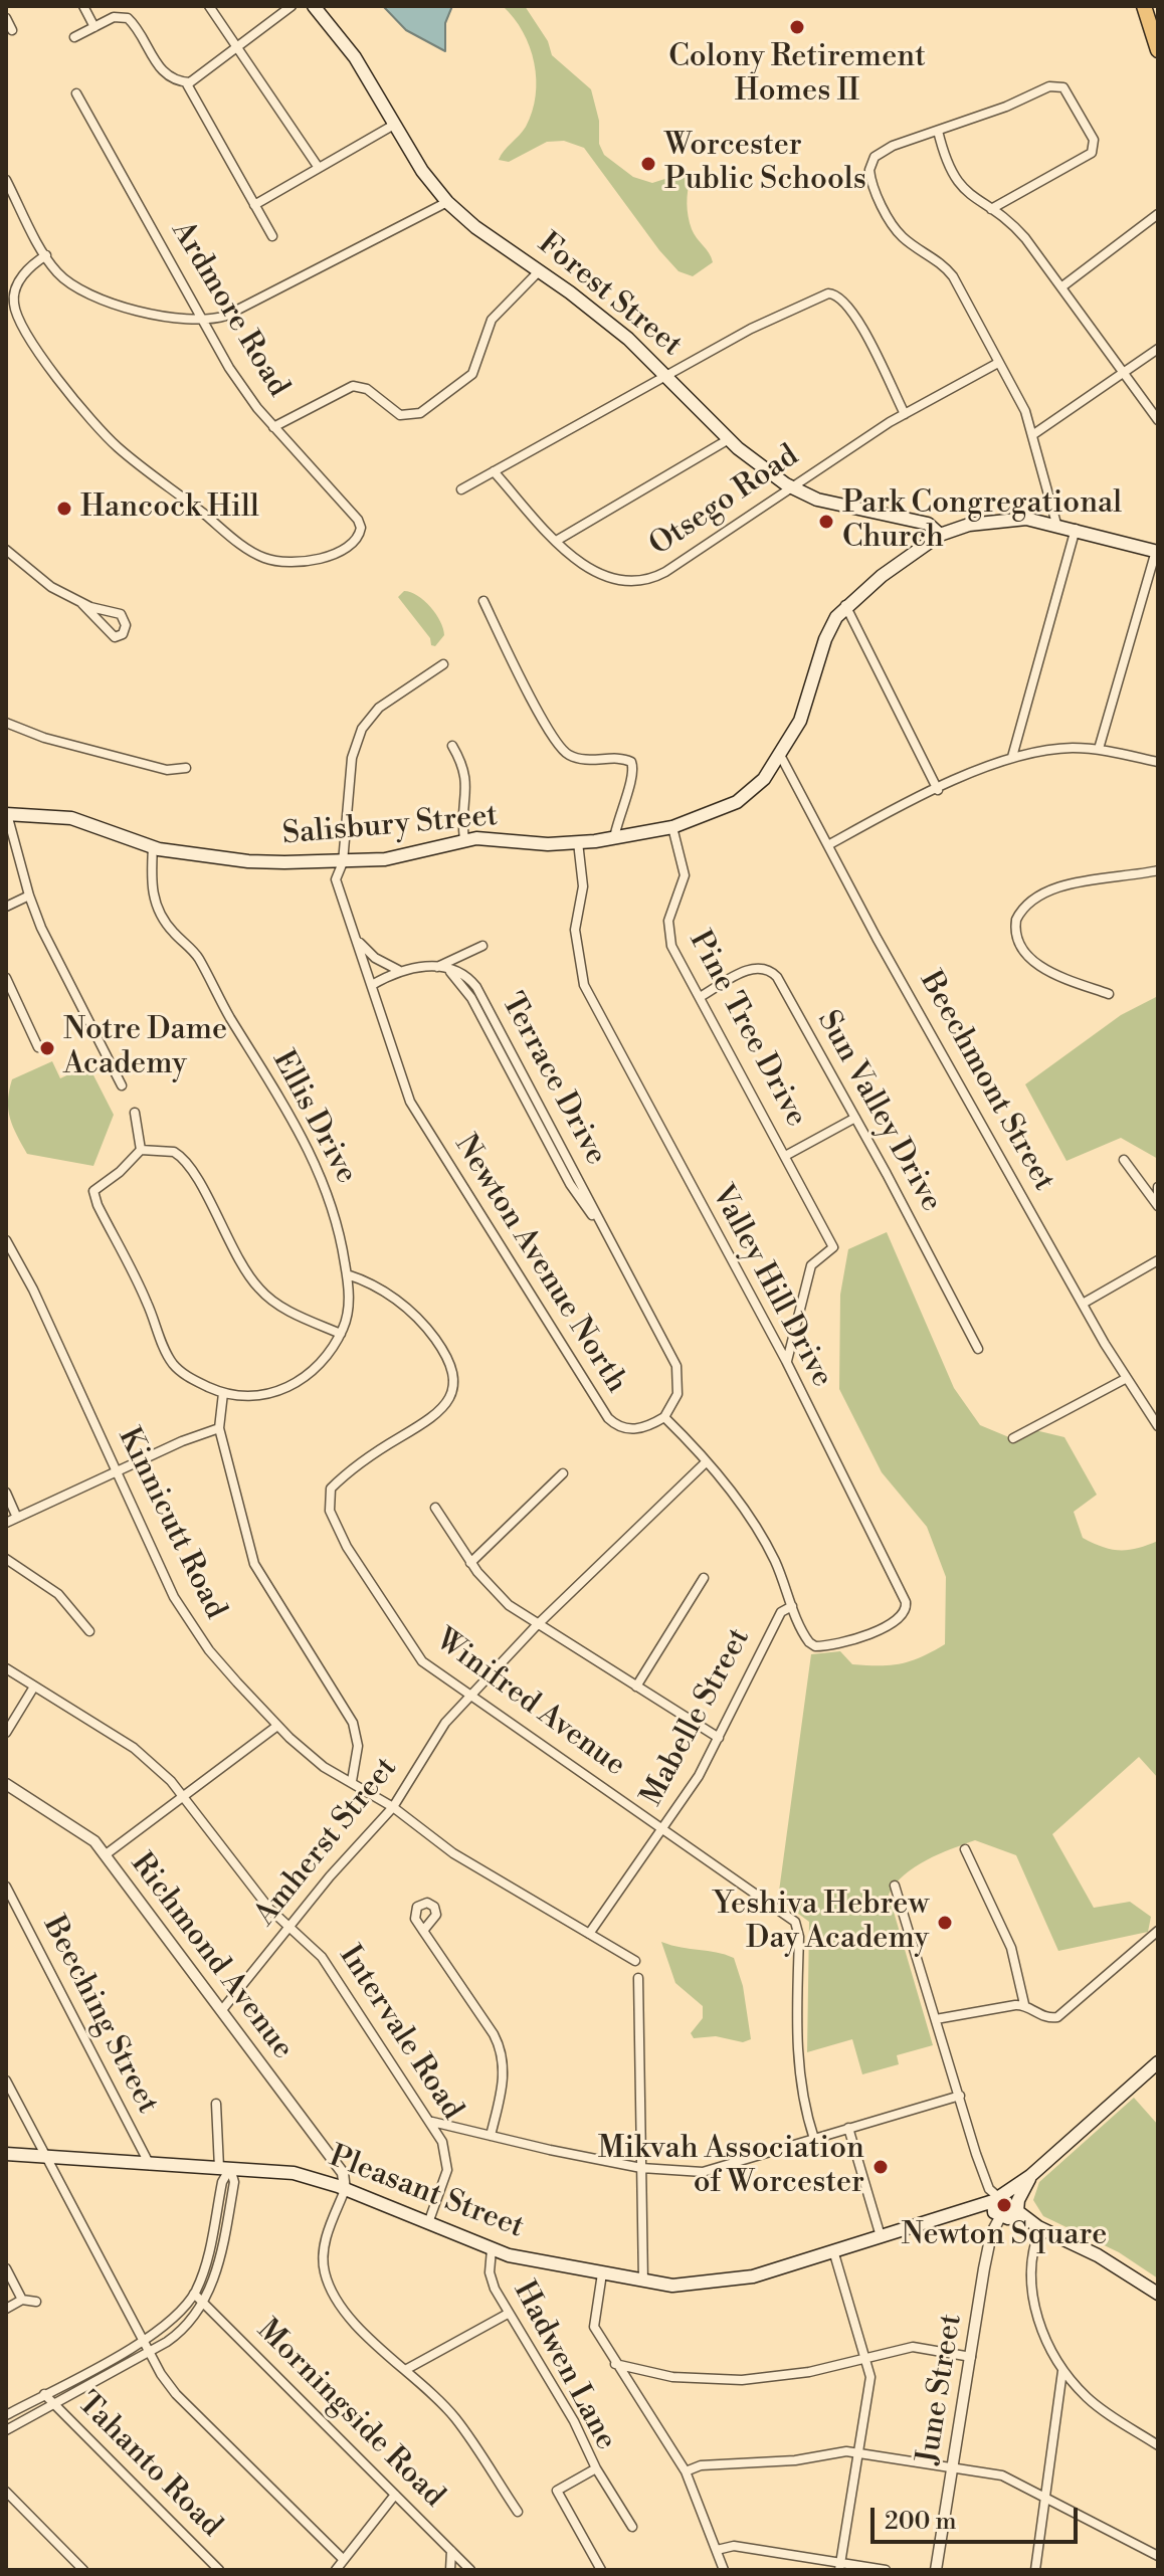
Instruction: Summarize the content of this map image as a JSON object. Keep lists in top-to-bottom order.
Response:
{
  "streets": {
    "main road": ["Forest Street", "Salisbury Street", "Pleasant Street"],
    "street": [
      "Ardmore Road",
      "Otsego Road",
      "Pine Tree Drive",
      "Terrace Drive",
      "Beechmont Street",
      "Sun Valley Drive",
      "Ellis Drive",
      "Newton Avenue North",
      "Valley Hill Drive",
      "Kinnicutt Road",
      "Winifred Avenue",
      "Mabelle Street",
      "Amherst Street",
      "Richmond Avenue",
      "Beeching Street",
      "Intervale Road",
      "Hadwen Lane",
      "June Street",
      "Morningside Road",
      "Tahanto Road"
    ]
  },
  "crossings": [
    ["Forest Street", "Otsego Road"],
    ["Forest Street", "Salisbury Street"],
    ["Salisbury Street", "Pine Tree Drive"],
    ["Salisbury Street", "Beechmont Street"],
    ["Salisbury Street", "Ellis Drive"],
    ["Salisbury Street", "Newton Avenue North"],
    ["Salisbury Street", "Valley Hill Drive"],
    ["Pine Tree Drive", "Sun Valley Drive"],
    ["Pine Tree Drive", "Valley Hill Drive"],
    ["Terrace Drive", "Newton Avenue North"],
    ["Ellis Drive", "Winifred Avenue"],
    ["Valley Hill Drive", "Mabelle Street"],
    ["Kinnicutt Road", "Mabelle Street"],
    ["Kinnicutt Road", "Amherst Street"],
    ["Winifred Avenue", "Mabelle Street"],
    ["Winifred Avenue", "Amherst Street"],
    ["Amherst Street", "Richmond Avenue"],
    ["Amherst Street", "Intervale Road"],
    ["Richmond Avenue", "Pleasant Street"],
    ["Beeching Street", "Pleasant Street"],
    ["Intervale Road", "Pleasant Street"],
    ["Pleasant Street", "Hadwen Lane"],
    ["Pleasant Street", "June Street"]
  ],
  "places": [
    "Colony Retirement Homes II",
    "Worcester Public Schools",
    "Hancock Hill",
    "Park Congregational Church",
    "Notre Dame Academy",
    "Yeshiva Hebrew Day Academy",
    "Mikvah Association of Worcester",
    "Newton Square"
  ],
  "scale_bar": "200 m"
}
